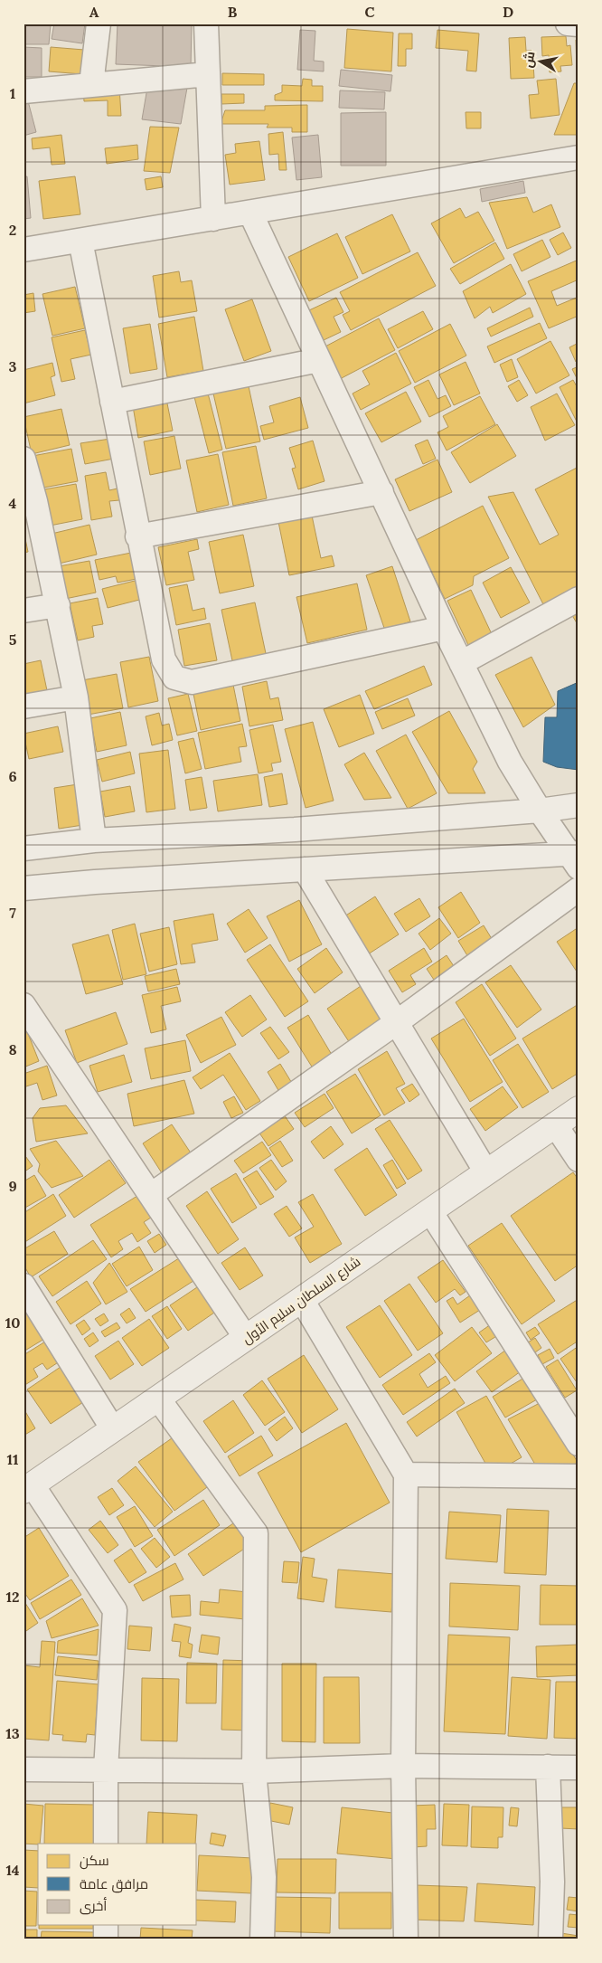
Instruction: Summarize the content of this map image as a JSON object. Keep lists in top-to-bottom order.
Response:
{
  "streets": {
    "street": ["شارع السلطان سليم الأول"]
  },
  "legend": ["سكن", "مرافق عامة", "أخرى"],
  "north": "left",
  "grid": {
    "columns": [
      "A",
      "B",
      "C",
      "D"
    ],
    "rows": [
      "1",
      "2",
      "3",
      "4",
      "5",
      "6",
      "7",
      "8",
      "9",
      "10",
      "11",
      "12",
      "13",
      "14"
    ]
  }
}
